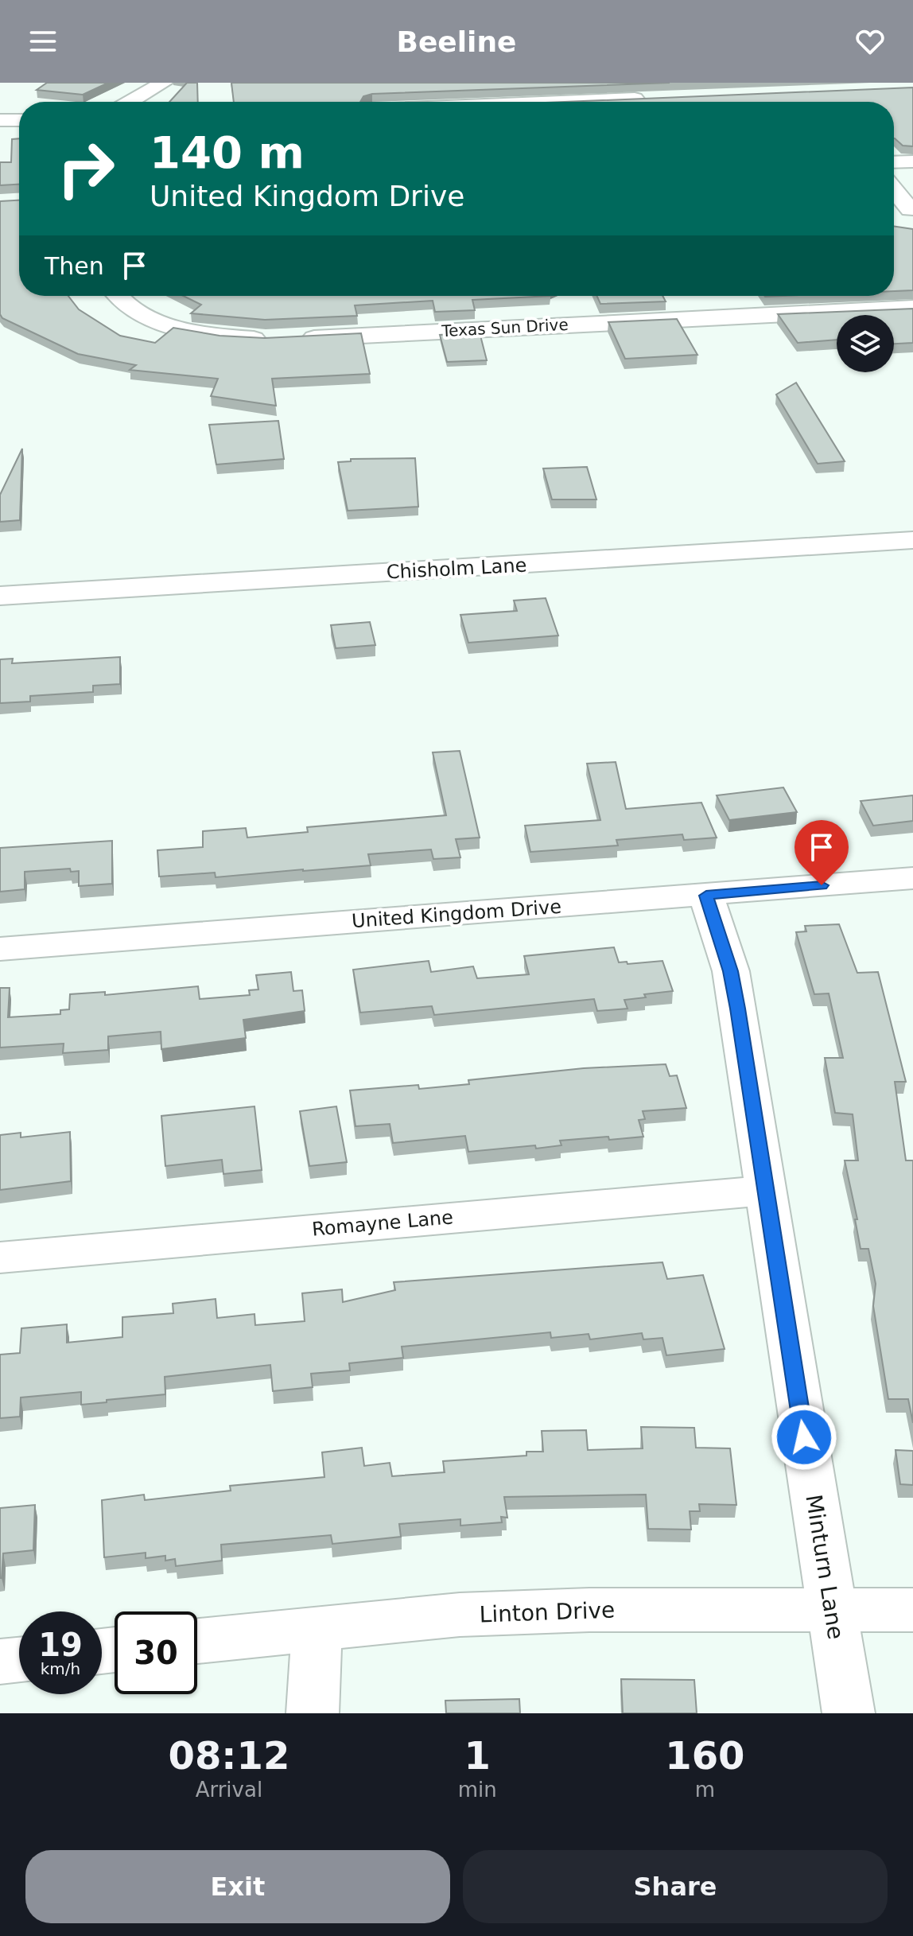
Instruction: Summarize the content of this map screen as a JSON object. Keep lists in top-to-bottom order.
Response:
{
  "streets": {
    "street": [
      "Texas Sun Drive",
      "Chisholm Lane",
      "United Kingdom Drive",
      "Romayne Lane",
      "Minturn Lane",
      "Linton Drive"
    ]
  },
  "crossings": [
    ["United Kingdom Drive", "Minturn Lane"],
    ["Romayne Lane", "Minturn Lane"],
    ["Minturn Lane", "Linton Drive"]
  ],
  "page": {
    "header": "Beeline",
    "turn": ["140 m", "United Kingdom Drive"],
    "then": "Then",
    "speed": "19 km/h",
    "limit": "30",
    "eta": [
      "08:12",
      "Arrival",
      "1",
      "min",
      "160",
      "m"
    ],
    "buttons": ["Exit", "Share"]
  }
}
